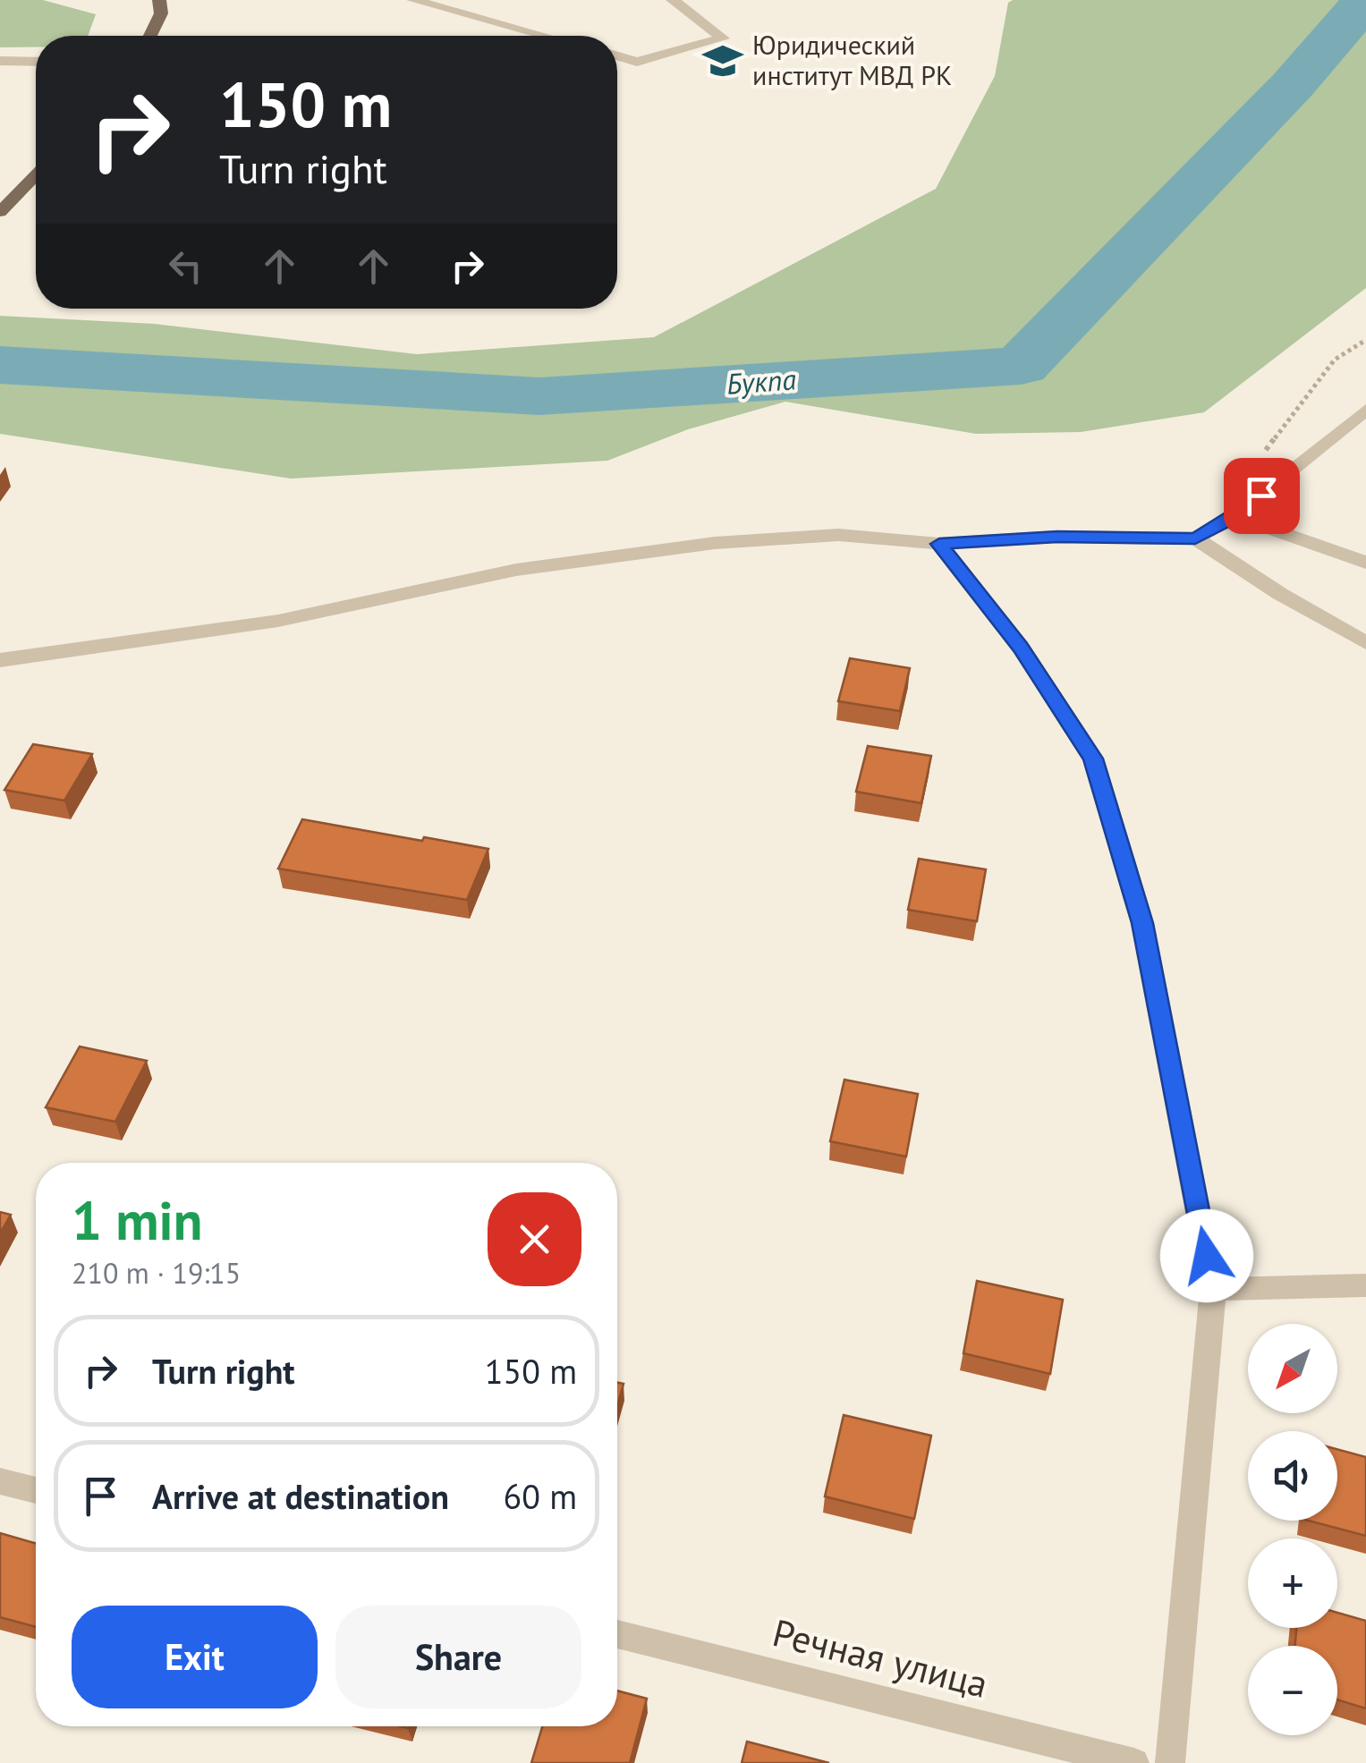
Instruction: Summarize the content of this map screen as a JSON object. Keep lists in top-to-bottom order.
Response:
{
  "streets": {
    "street": ["Речная улица"]
  },
  "water": ["Букпа"],
  "places": {
    "school or university": ["Юридический институт МВД РК"]
  },
  "north": "bottom left",
  "page": {
    "turn": ["150 m", "Turn right"],
    "heading": ["1 min", "210 m · 19:15"],
    "list": [
      {
        "name": "Turn right",
        "value": "150 m"
      },
      {
        "name": "Arrive at destination",
        "value": "60 m"
      }
    ],
    "map_buttons": ["+", "−"],
    "buttons": ["Exit", "Share"]
  }
}
